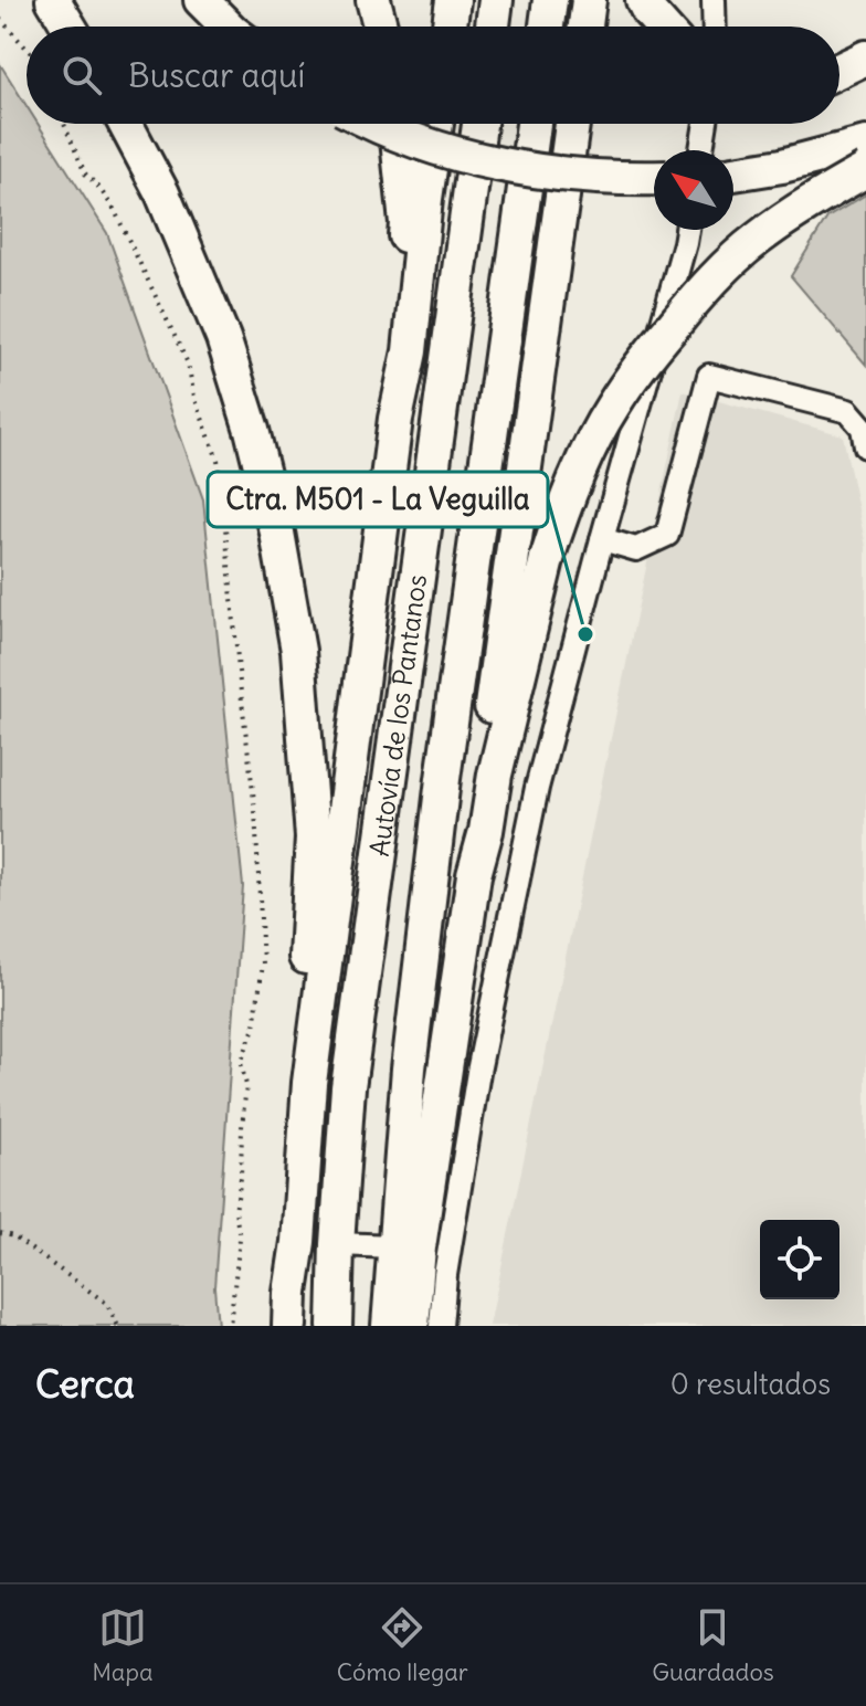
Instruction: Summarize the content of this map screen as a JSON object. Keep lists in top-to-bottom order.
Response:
{
  "streets": {
    "highway": ["Autovía de los Pantanos"]
  },
  "places": ["Ctra. M501 - La Veguilla"],
  "north": "top left",
  "page": {
    "search": "Buscar aquí",
    "heading": ["Cerca", "0 resultados"],
    "nav": ["Mapa", "Cómo llegar", "Guardados"]
  }
}
